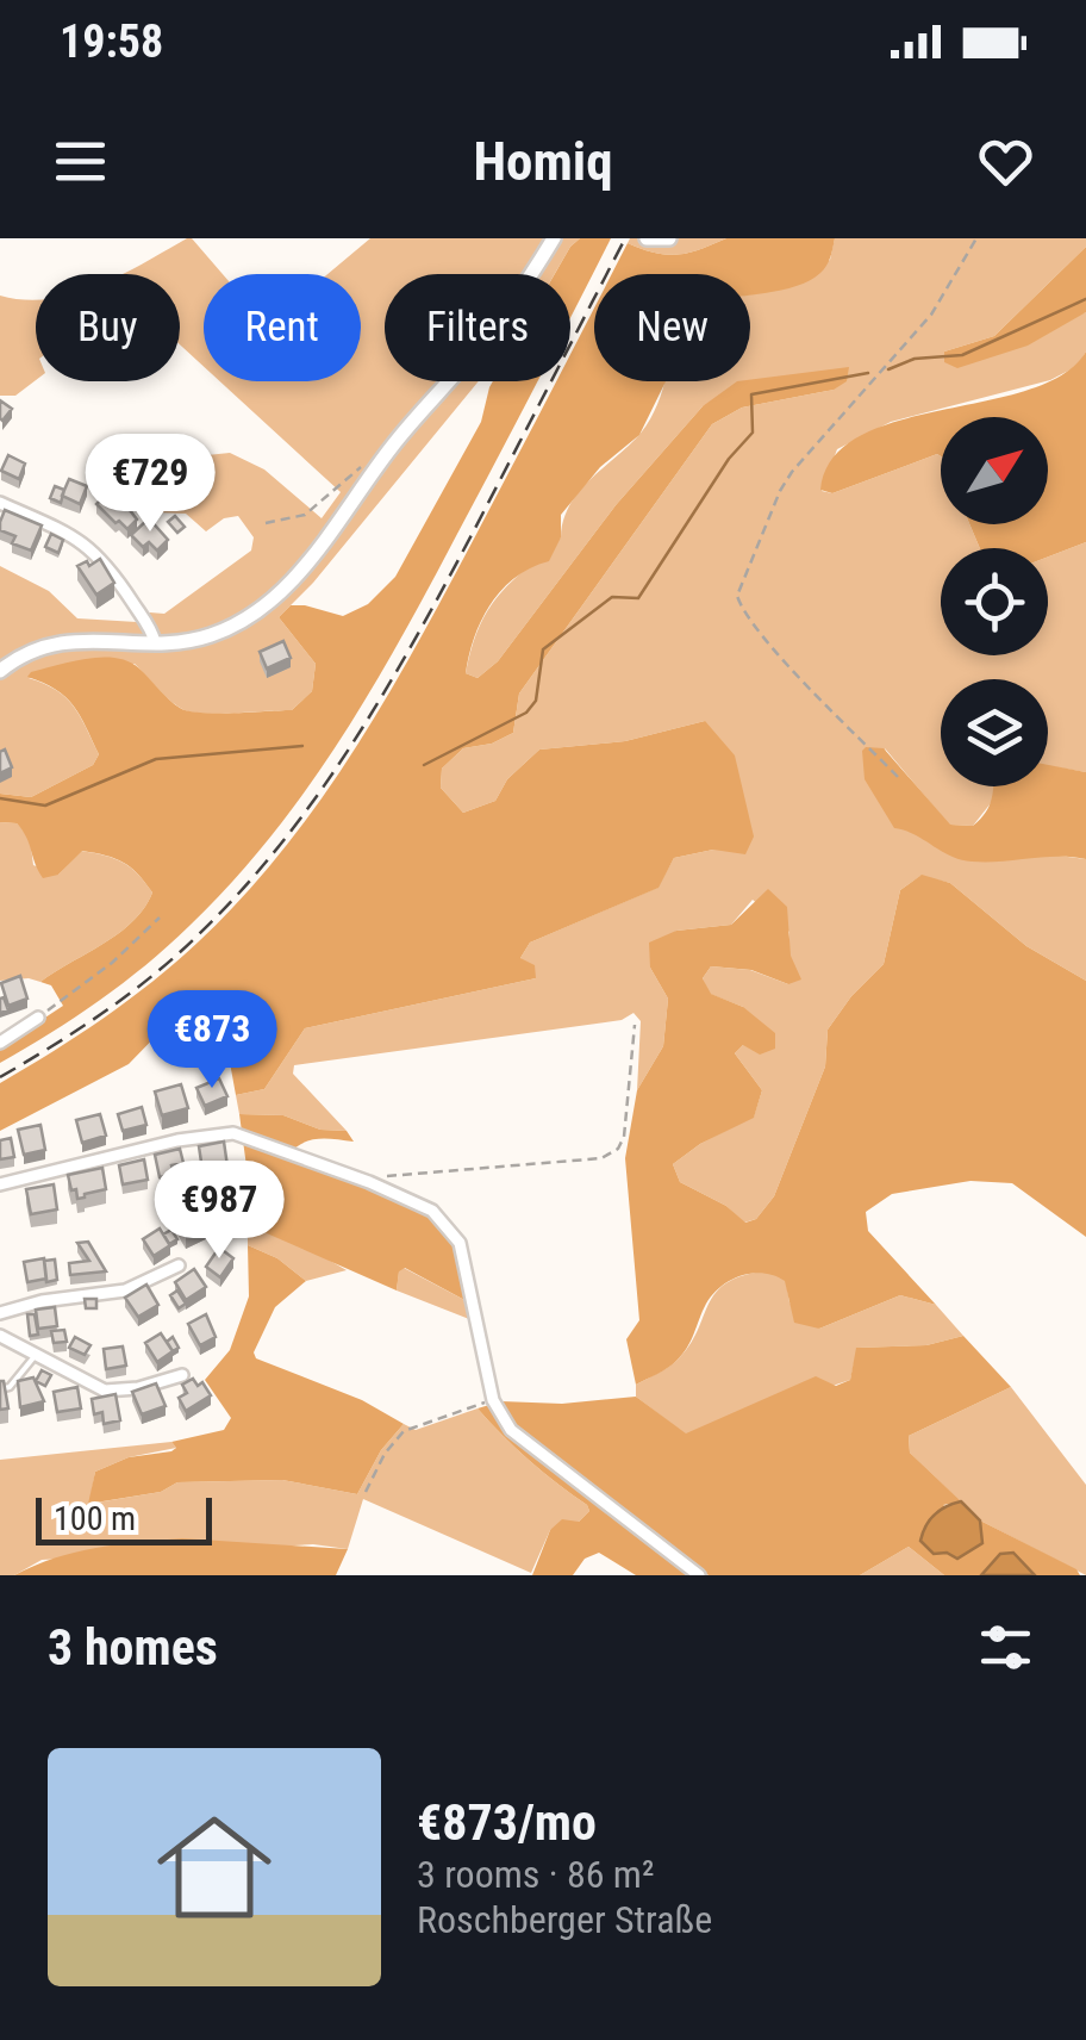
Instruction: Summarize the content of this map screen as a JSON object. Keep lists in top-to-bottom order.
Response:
{
  "scale_bar": "100 m",
  "north": "top right",
  "page": {
    "status": "19:58",
    "header": "Homiq",
    "chip": [
      "Buy",
      "Rent",
      "Filters",
      "New"
    ],
    "price": ["€729", "€873", "€987"],
    "scale": "100 m",
    "heading": "3 homes",
    "list": [
      {
        "name": "€873/mo",
        "note": "3 rooms · 86 m² · Roschberger Straße"
      }
    ]
  }
}
